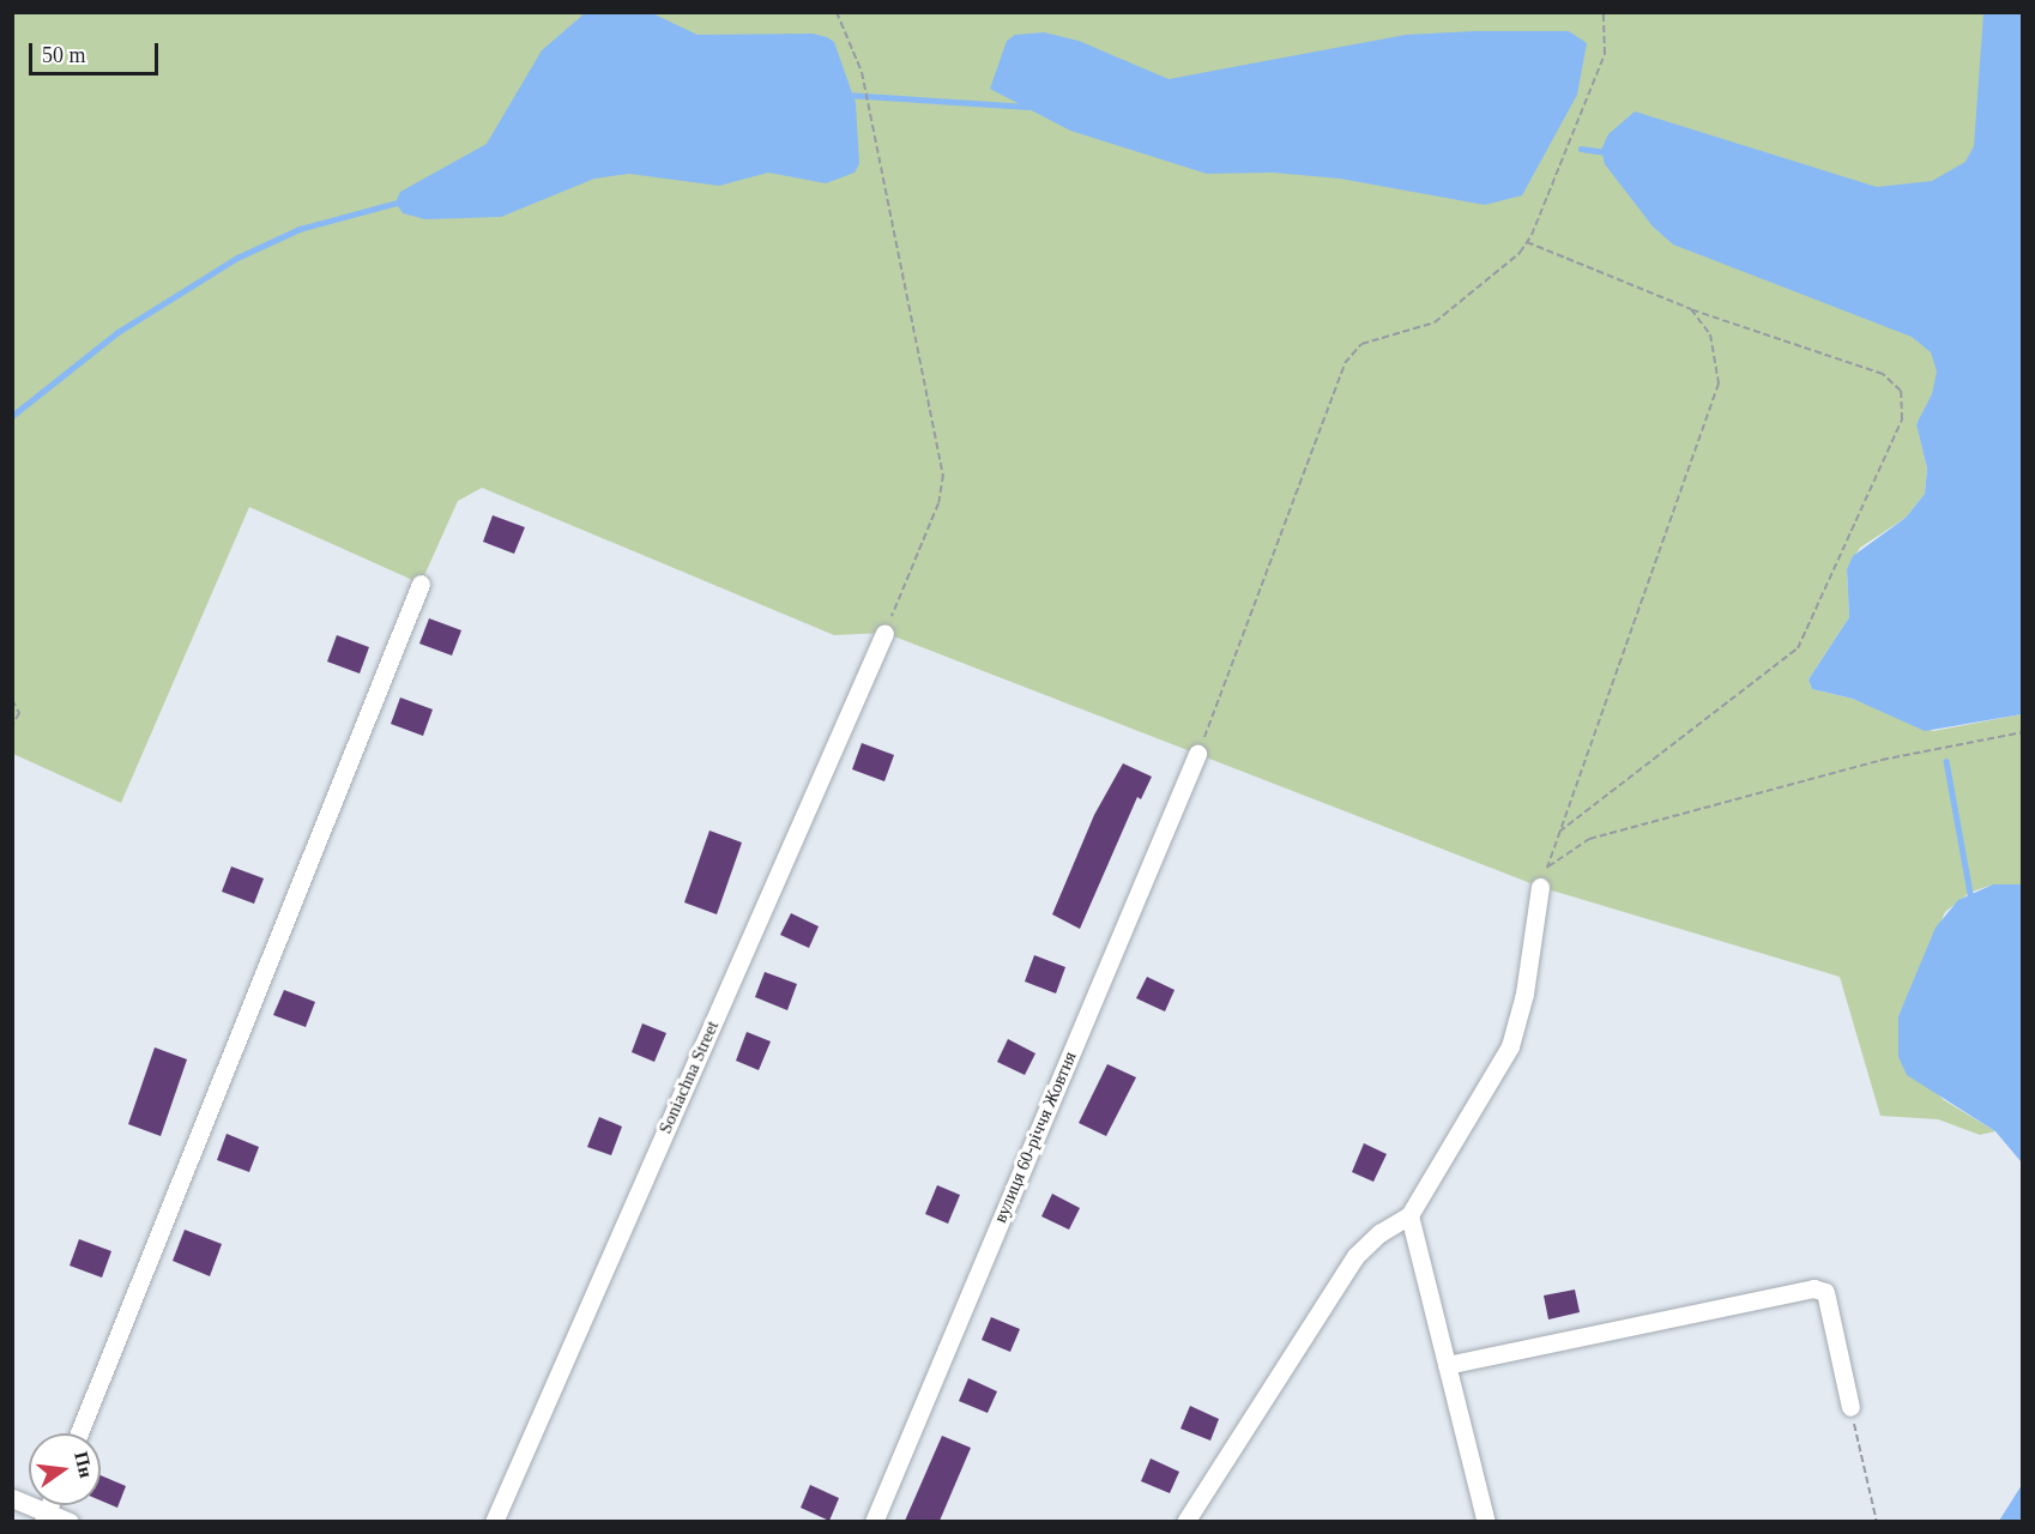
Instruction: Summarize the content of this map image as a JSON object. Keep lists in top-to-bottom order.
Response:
{
  "streets": {
    "street": ["Soniachna Street", "вулиця 60-річчя Жовтня"]
  },
  "scale_bar": "50 m",
  "north": "right"
}
